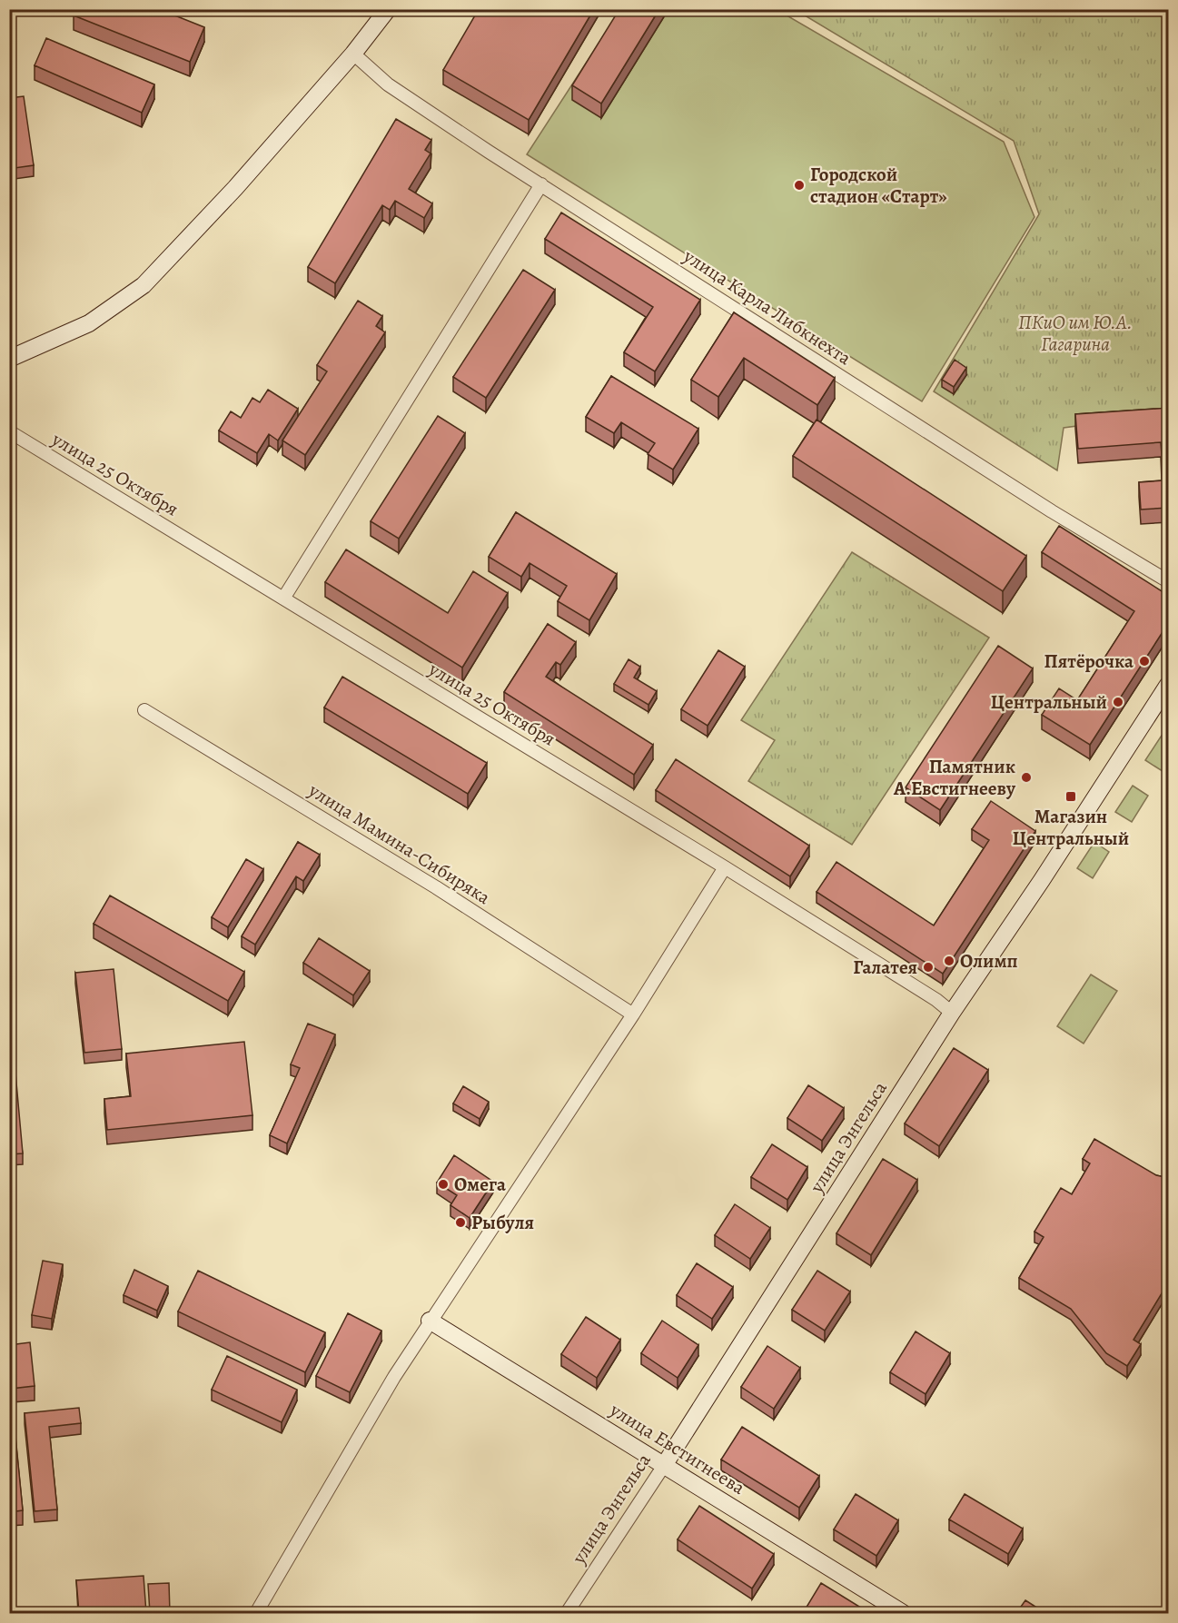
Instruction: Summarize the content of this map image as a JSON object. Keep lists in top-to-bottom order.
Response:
{
  "streets": {
    "main road": ["улица Энгельса", "улица Евстигнеева"],
    "street": ["улица Карла Либкнехта", "улица 25 Октября", "улица Мамина-Сибиряка"]
  },
  "crossings": [
    ["улица 25 Октября", "улица Энгельса"],
    ["улица Энгельса", "улица Евстигнеева"]
  ],
  "parks": ["ПКиО им Ю.А. Гагарина"],
  "places": {
    "other": [
      "Городской стадион «Старт»",
      "Пятёрочка",
      "Центральный",
      "Памятник А.Евстигнееву",
      "Олимп",
      "Галатея",
      "Омега",
      "Рыбуля"
    ],
    "transit": ["Магазин Центральный"]
  }
}
